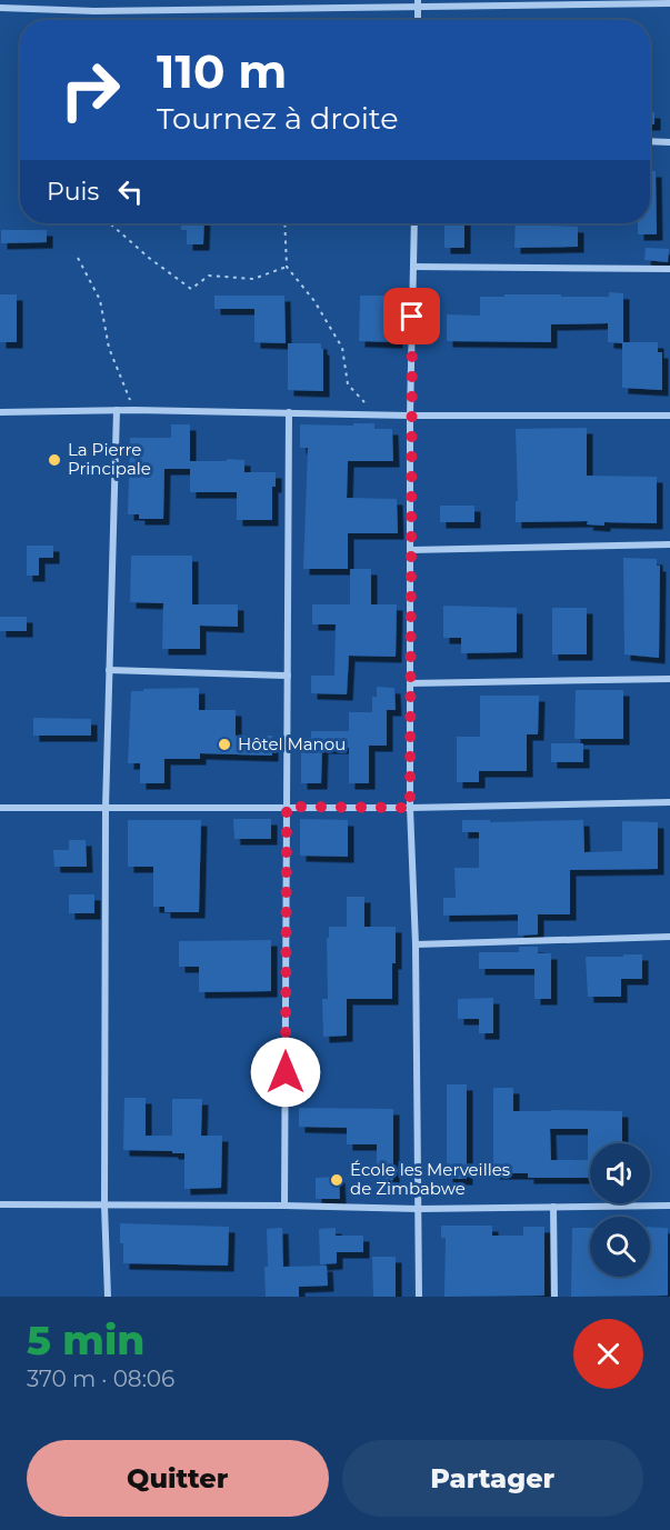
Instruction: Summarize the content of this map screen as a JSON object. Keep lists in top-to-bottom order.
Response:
{
  "places": ["La Pierre Principale", "Hôtel Manou", "École les Merveilles de Zimbabwe"],
  "page": {
    "turn": ["110 m", "Tournez à droite"],
    "then": "Puis",
    "heading": ["5 min", "370 m · 08:06"],
    "buttons": ["Quitter", "Partager"]
  }
}
